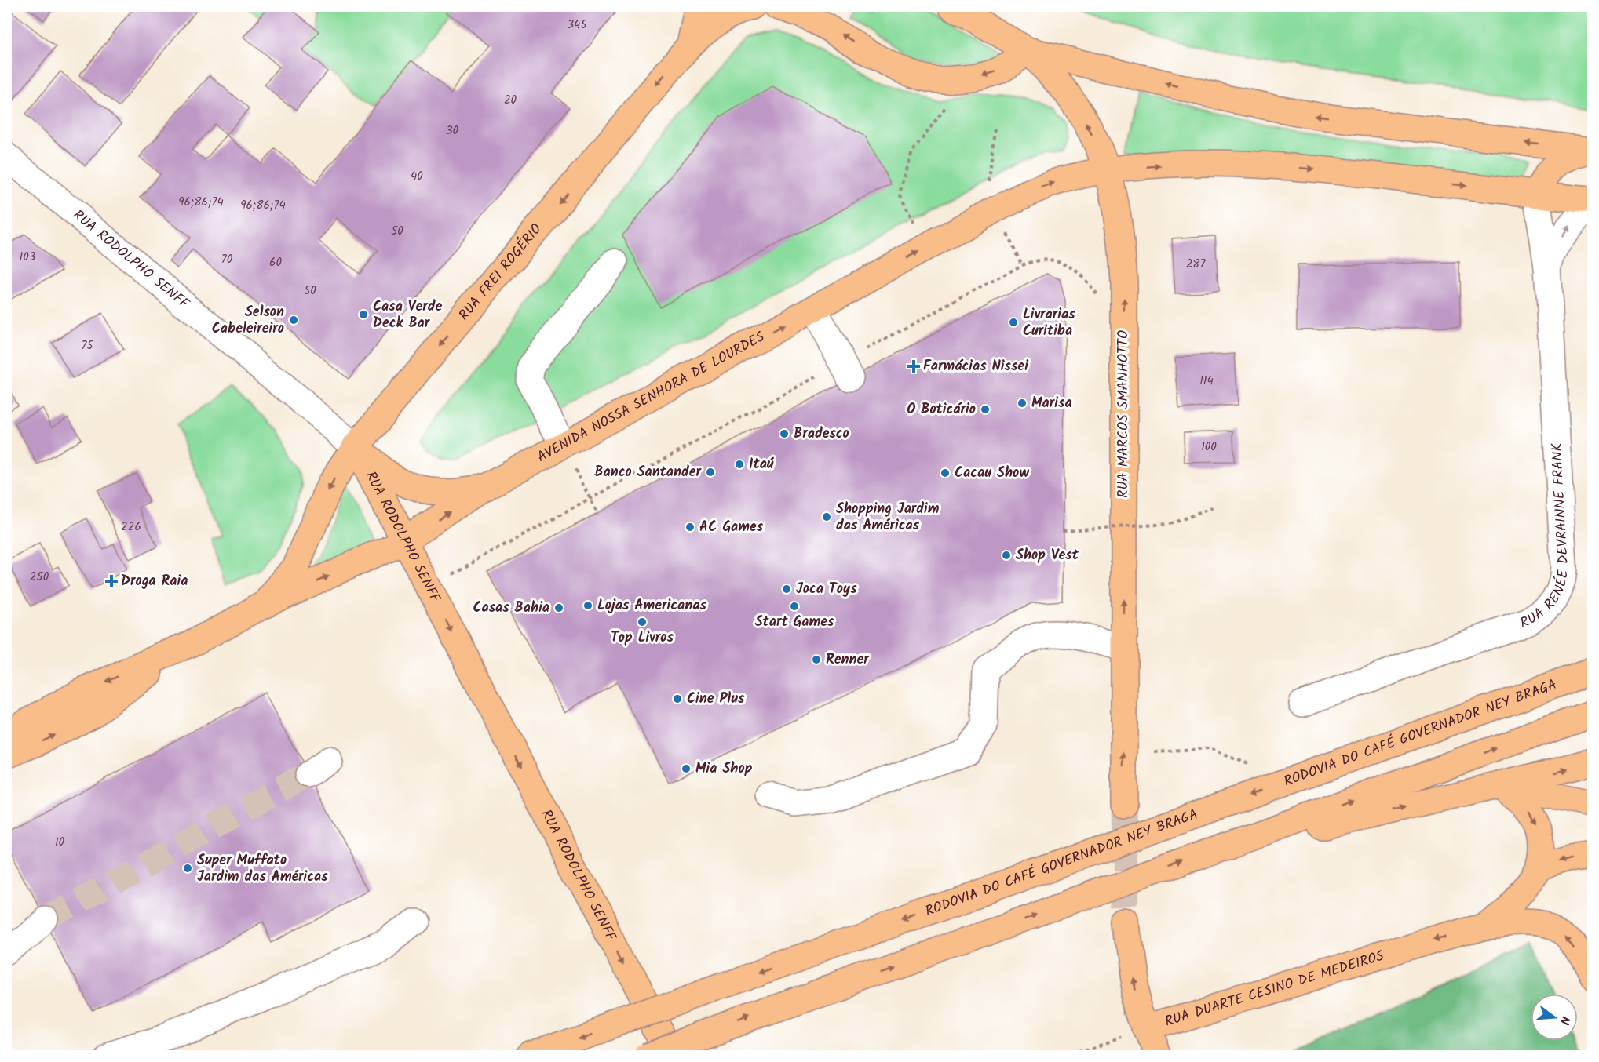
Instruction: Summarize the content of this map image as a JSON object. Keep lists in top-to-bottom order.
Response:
{
  "streets": {
    "main road": [
      "RUA RODOLPHO SENFF",
      "RUA FREI ROGÉRIO",
      "AVENIDA NOSSA SENHORA DE LOURDES",
      "RUA MARCOS SMANHOTTO",
      "RODOVIA DO CAFÉ GOVERNADOR NEY BRAGA",
      "RUA DUARTE CESINO DE MEDEIROS"
    ],
    "street": ["RUA RENÉE DEVRAINNE FRANK"]
  },
  "crossings": [
    ["RUA RODOLPHO SENFF", "RUA FREI ROGÉRIO"],
    ["RUA RODOLPHO SENFF", "AVENIDA NOSSA SENHORA DE LOURDES"],
    ["RUA FREI ROGÉRIO", "AVENIDA NOSSA SENHORA DE LOURDES"],
    ["AVENIDA NOSSA SENHORA DE LOURDES", "RUA MARCOS SMANHOTTO"],
    ["AVENIDA NOSSA SENHORA DE LOURDES", "RUA RENÉE DEVRAINNE FRANK"]
  ],
  "one_way": [
    "RUA RODOLPHO SENFF",
    "RUA FREI ROGÉRIO",
    "AVENIDA NOSSA SENHORA DE LOURDES",
    "RUA MARCOS SMANHOTTO"
  ],
  "places": {
    "other": [
      "Casa Verde Deck Bar",
      "Selson Cabeleireiro",
      "Livrarias Curitiba",
      "Marisa",
      "O Boticário",
      "Bradesco",
      "Itaú",
      "Banco Santander",
      "Cacau Show",
      "Shopping Jardim das Américas",
      "AC Games",
      "Shop Vest",
      "Joca Toys",
      "Lojas Americanas",
      "Start Games",
      "Casas Bahia",
      "Top Livros",
      "Renner",
      "Cine Plus",
      "Mia Shop",
      "Super Muffato Jardim das Américas"
    ],
    "health": ["Farmácias Nissei", "Droga Raia"]
  },
  "house_numbers": [
    "345",
    "20",
    "30",
    "40",
    "96;86;74",
    "96;86;74",
    "50",
    "103",
    "70",
    "60",
    "287",
    "50",
    "75",
    "114",
    "100",
    "226",
    "250",
    "10"
  ],
  "north": "right"
}
